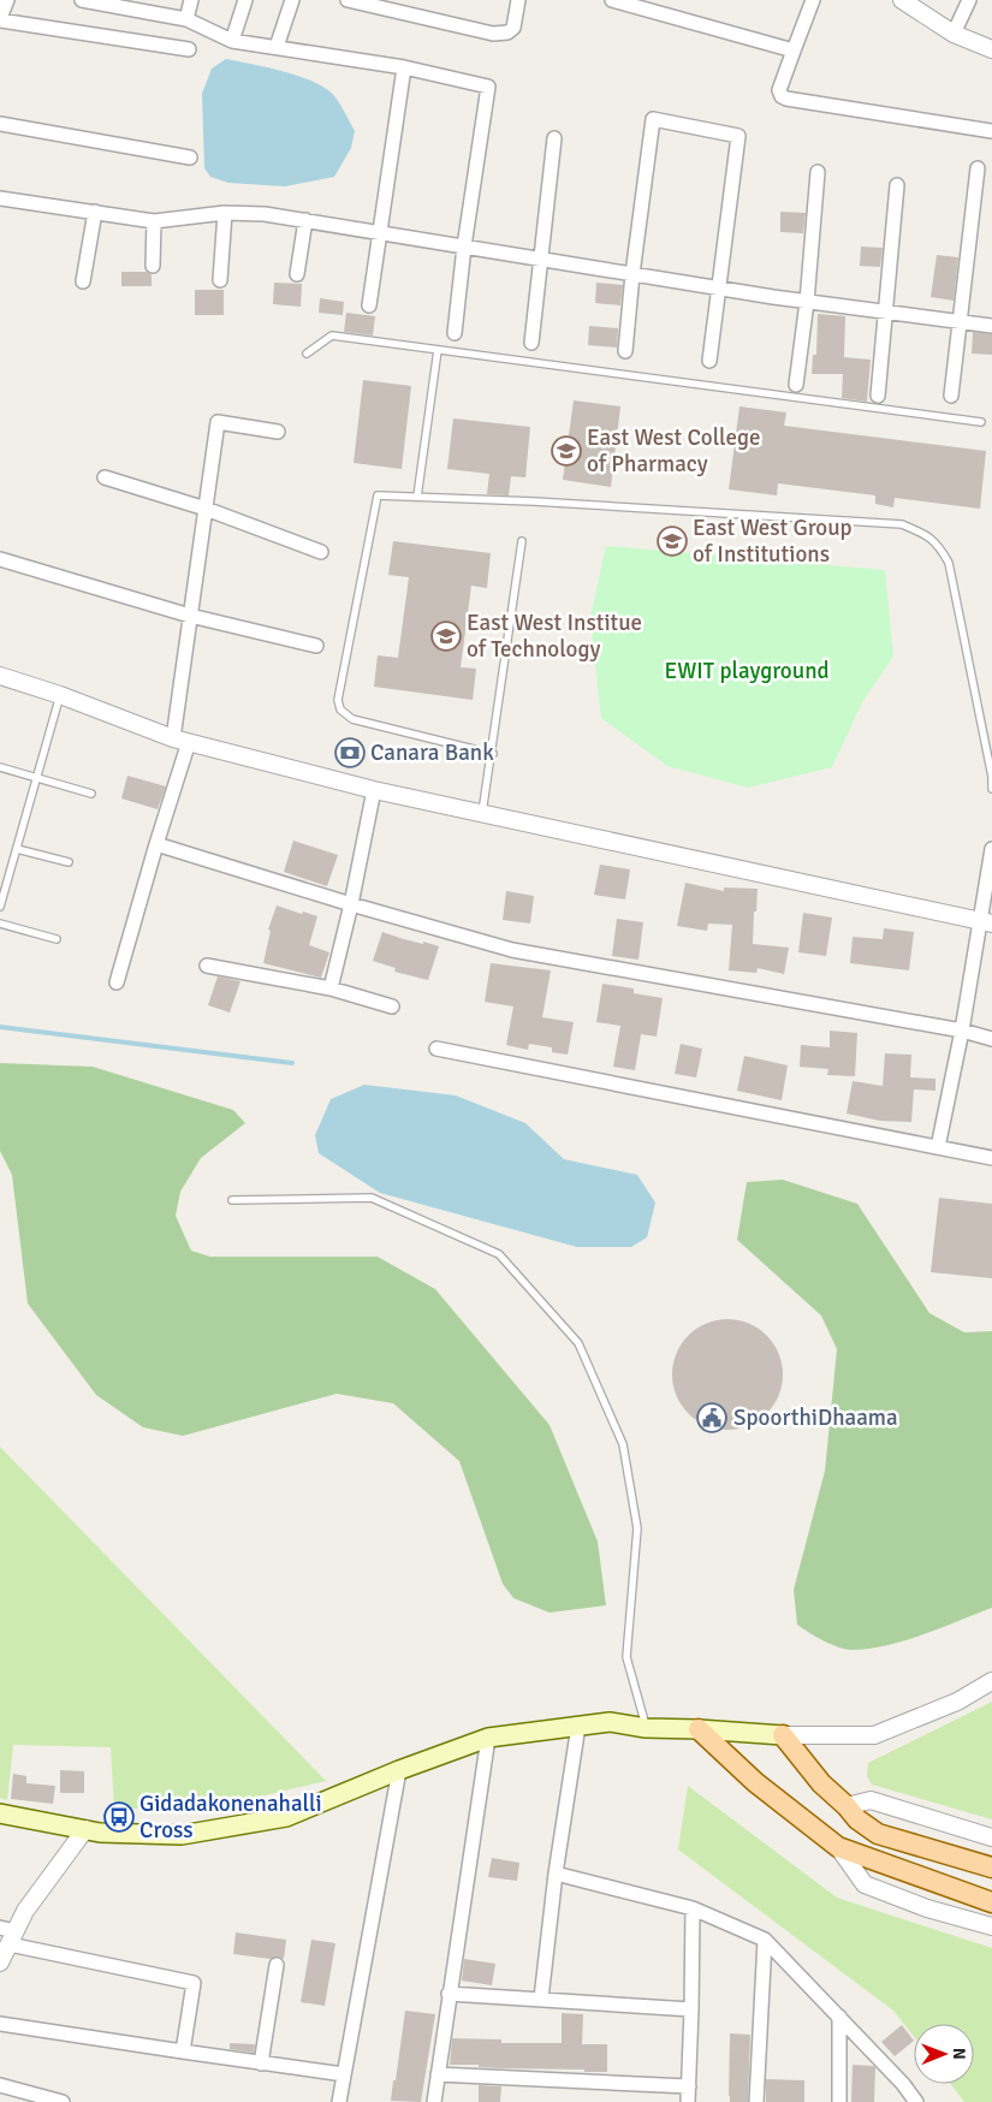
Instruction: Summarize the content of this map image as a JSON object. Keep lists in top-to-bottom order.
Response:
{
  "parks": ["EWIT playground"],
  "places": {
    "school or university": ["East West College of Pharmacy", "East West Group of Institutions", "East West Institue of Technology"],
    "bank": ["Canara Bank"],
    "public building": ["SpoorthiDhaama"],
    "bus stop": ["Gidadakonenahalli Cross"]
  },
  "north": "right"
}
